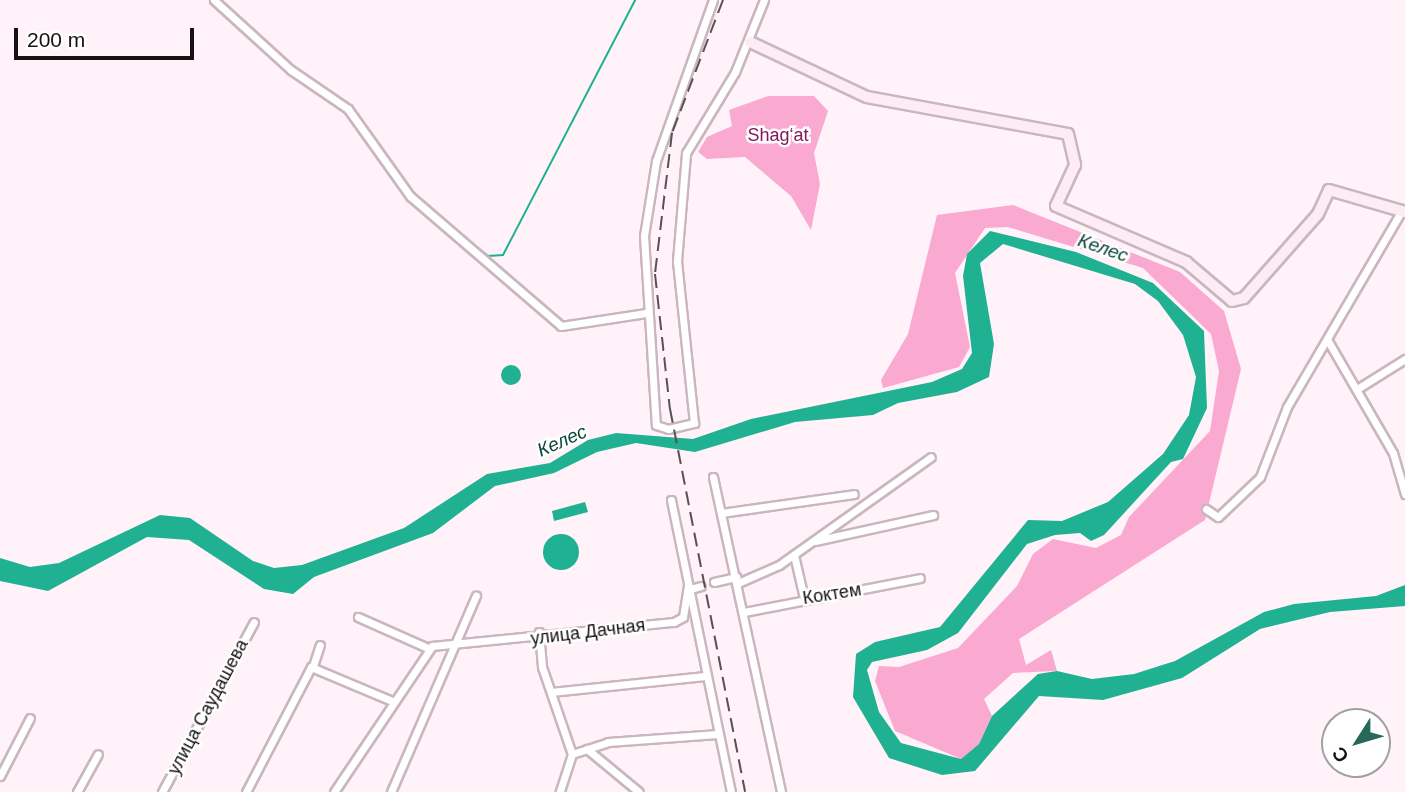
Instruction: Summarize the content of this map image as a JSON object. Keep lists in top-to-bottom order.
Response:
{
  "streets": {
    "street": ["Коктем", "улица Дачная", "улица Саудашева"]
  },
  "water": ["Келес"],
  "parks": ["Shag‘at"],
  "scale_bar": "200 m",
  "north": "bottom left"
}
